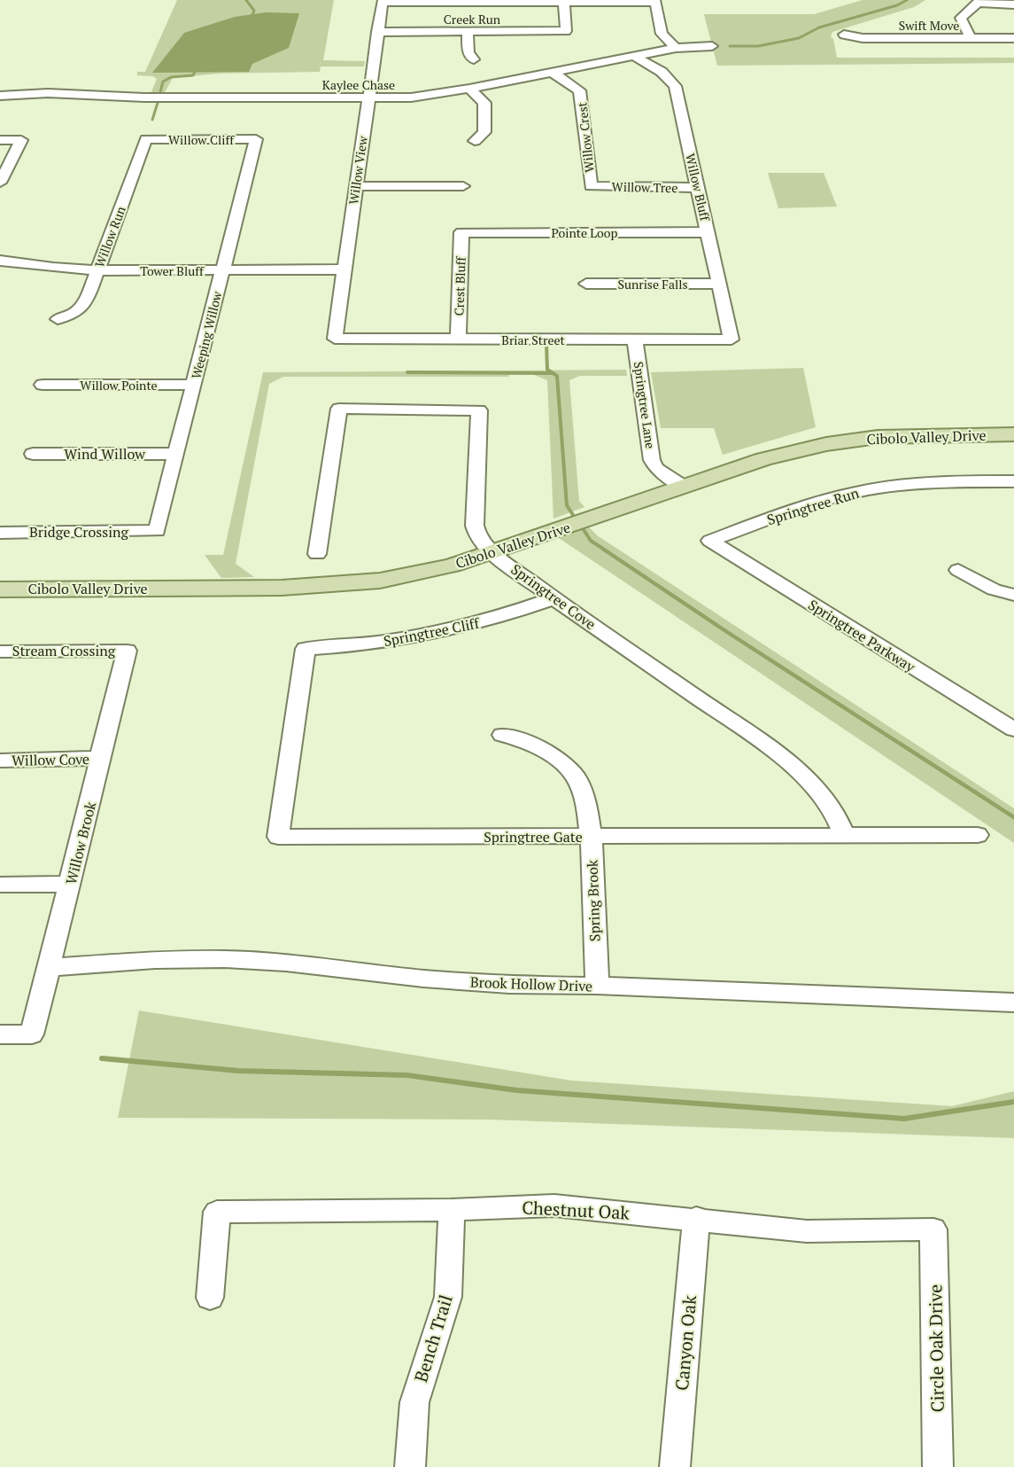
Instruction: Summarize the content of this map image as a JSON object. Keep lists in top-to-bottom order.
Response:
{
  "streets": {
    "main road": ["Cibolo Valley Drive"],
    "street": [
      "Creek Run",
      "Swift Move",
      "Kaylee Chase",
      "Willow Crest",
      "Willow Cliff",
      "Willow View",
      "Willow Tree",
      "Willow Bluff",
      "Pointe Loop",
      "Willow Run",
      "Tower Bluff",
      "Sunrise Falls",
      "Crest Bluff",
      "Weeping Willow",
      "Briar Street",
      "Willow Pointe",
      "Springtree Lane",
      "Wind Willow",
      "Springtree Run",
      "Bridge Crossing",
      "Springtree Cove",
      "Springtree Cliff",
      "Springtree Parkway",
      "Stream Crossing",
      "Willow Cove",
      "Springtree Gate",
      "Willow Brook",
      "Spring Brook",
      "Brook Hollow Drive",
      "Chestnut Oak",
      "Bench Trail",
      "Canyon Oak",
      "Circle Oak Drive"
    ]
  },
  "crossings": [
    ["Creek Run", "Willow View"],
    ["Kaylee Chase", "Willow Crest"],
    ["Kaylee Chase", "Willow View"],
    ["Kaylee Chase", "Willow Bluff"],
    ["Willow Crest", "Willow Tree"],
    ["Willow Cliff", "Willow Run"],
    ["Willow Cliff", "Weeping Willow"],
    ["Willow View", "Tower Bluff"],
    ["Willow View", "Briar Street"],
    ["Willow Tree", "Willow Bluff"],
    ["Willow Bluff", "Pointe Loop"],
    ["Willow Bluff", "Sunrise Falls"],
    ["Willow Bluff", "Briar Street"],
    ["Pointe Loop", "Crest Bluff"],
    ["Willow Run", "Tower Bluff"],
    ["Tower Bluff", "Weeping Willow"],
    ["Crest Bluff", "Briar Street"],
    ["Weeping Willow", "Willow Pointe"],
    ["Weeping Willow", "Wind Willow"],
    ["Weeping Willow", "Bridge Crossing"],
    ["Briar Street", "Springtree Lane"],
    ["Springtree Lane", "Cibolo Valley Drive"],
    ["Cibolo Valley Drive", "Springtree Cove"],
    ["Springtree Run", "Springtree Parkway"],
    ["Springtree Cove", "Springtree Cliff"],
    ["Springtree Cove", "Springtree Gate"],
    ["Springtree Cliff", "Springtree Gate"],
    ["Stream Crossing", "Willow Brook"],
    ["Willow Cove", "Willow Brook"],
    ["Springtree Gate", "Spring Brook"],
    ["Willow Brook", "Brook Hollow Drive"],
    ["Spring Brook", "Brook Hollow Drive"],
    ["Chestnut Oak", "Bench Trail"],
    ["Chestnut Oak", "Canyon Oak"],
    ["Chestnut Oak", "Circle Oak Drive"]
  ]
}
